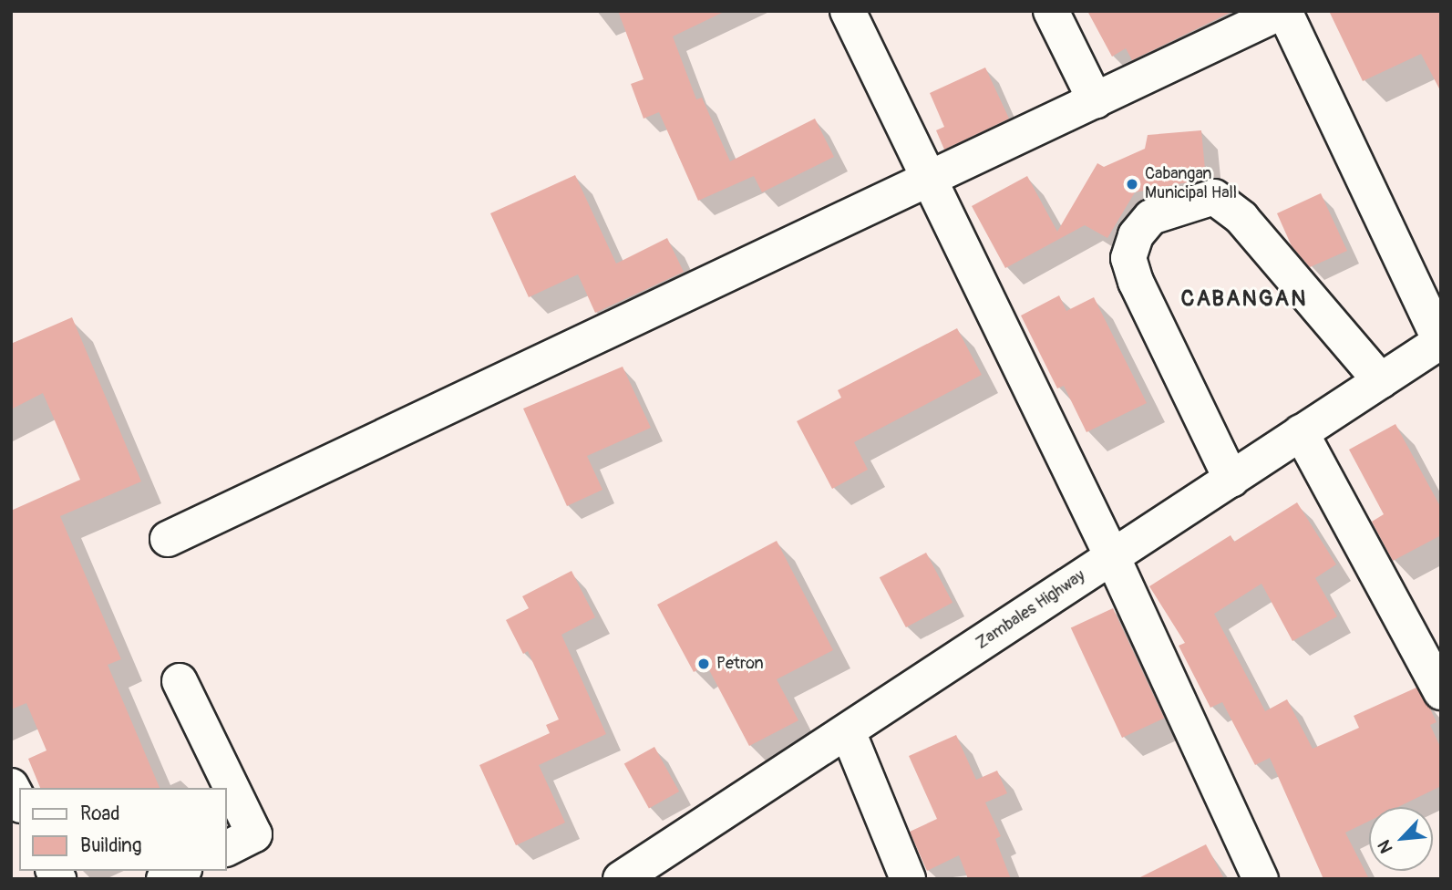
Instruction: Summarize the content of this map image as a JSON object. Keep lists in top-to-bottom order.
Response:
{
  "streets": {
    "street": ["Zambales Highway"]
  },
  "districts": ["CABANGAN"],
  "places": ["Cabangan Municipal Hall", "Petron"],
  "legend": ["Road", "Building"],
  "north": "bottom left"
}
